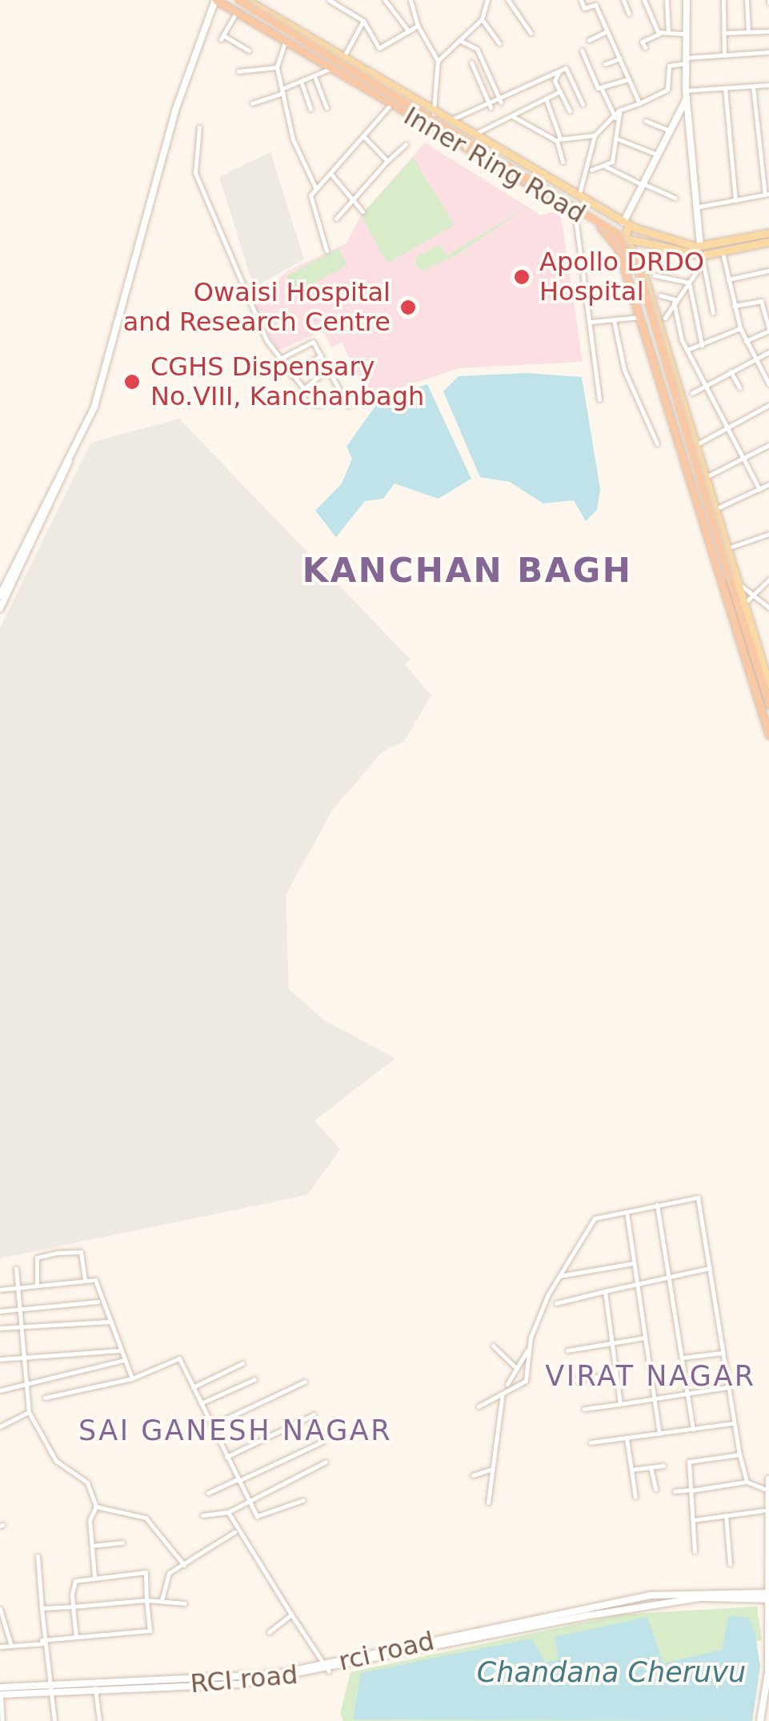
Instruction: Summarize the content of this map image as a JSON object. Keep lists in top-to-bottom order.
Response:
{
  "streets": {
    "highway": ["Inner Ring Road"],
    "main road": ["rci road", "RCI road"]
  },
  "crossings": [
    ["rci road", "RCI road"]
  ],
  "districts": ["KANCHAN BAGH", "VIRAT NAGAR", "SAI GANESH NAGAR"],
  "water": ["Chandana Cheruvu"],
  "places": ["Apollo DRDO Hospital", "Owaisi Hospital and Research Centre", "CGHS Dispensary No.VIII, Kanchanbagh"]
}
